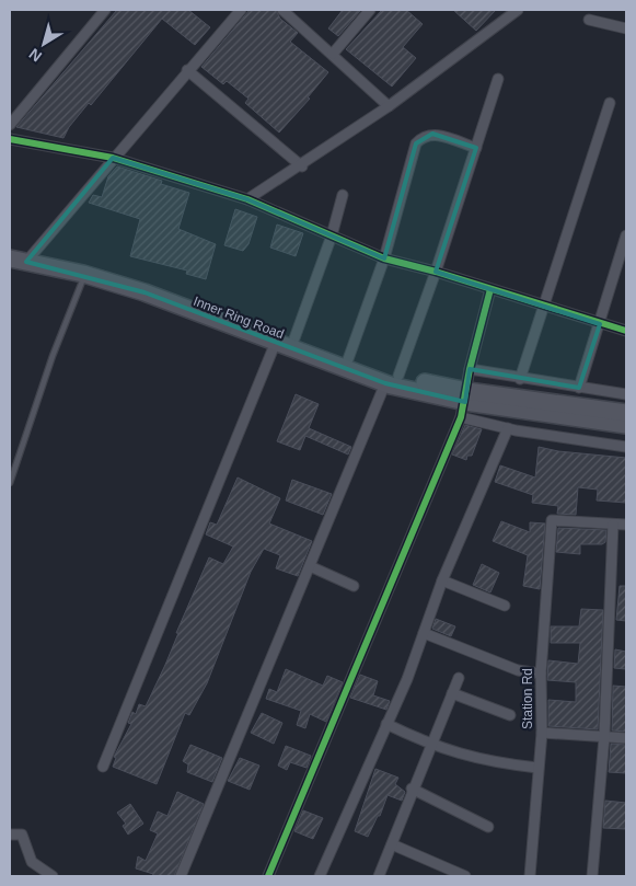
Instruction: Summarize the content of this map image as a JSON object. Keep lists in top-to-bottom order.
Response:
{
  "streets": {
    "main road": ["Inner Ring Road"],
    "street": ["Station Rd"]
  },
  "north": "bottom left"
}
